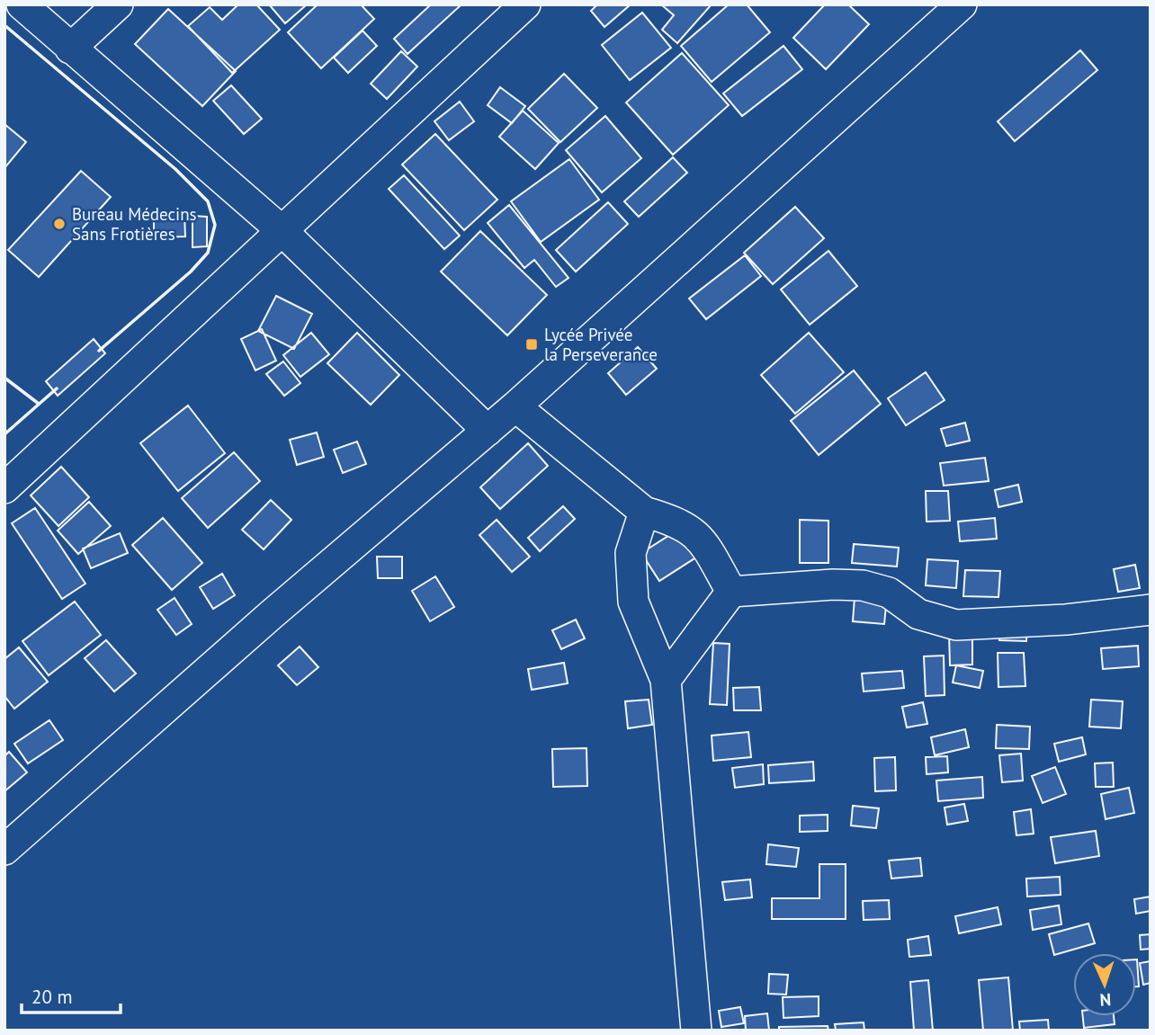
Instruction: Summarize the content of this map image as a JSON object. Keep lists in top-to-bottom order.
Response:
{
  "places": {
    "other": ["Bureau Médecins Sans Frotières"],
    "transit": ["Lycée Privée la Perseverance"]
  },
  "scale_bar": "20 m",
  "north": "bottom"
}
